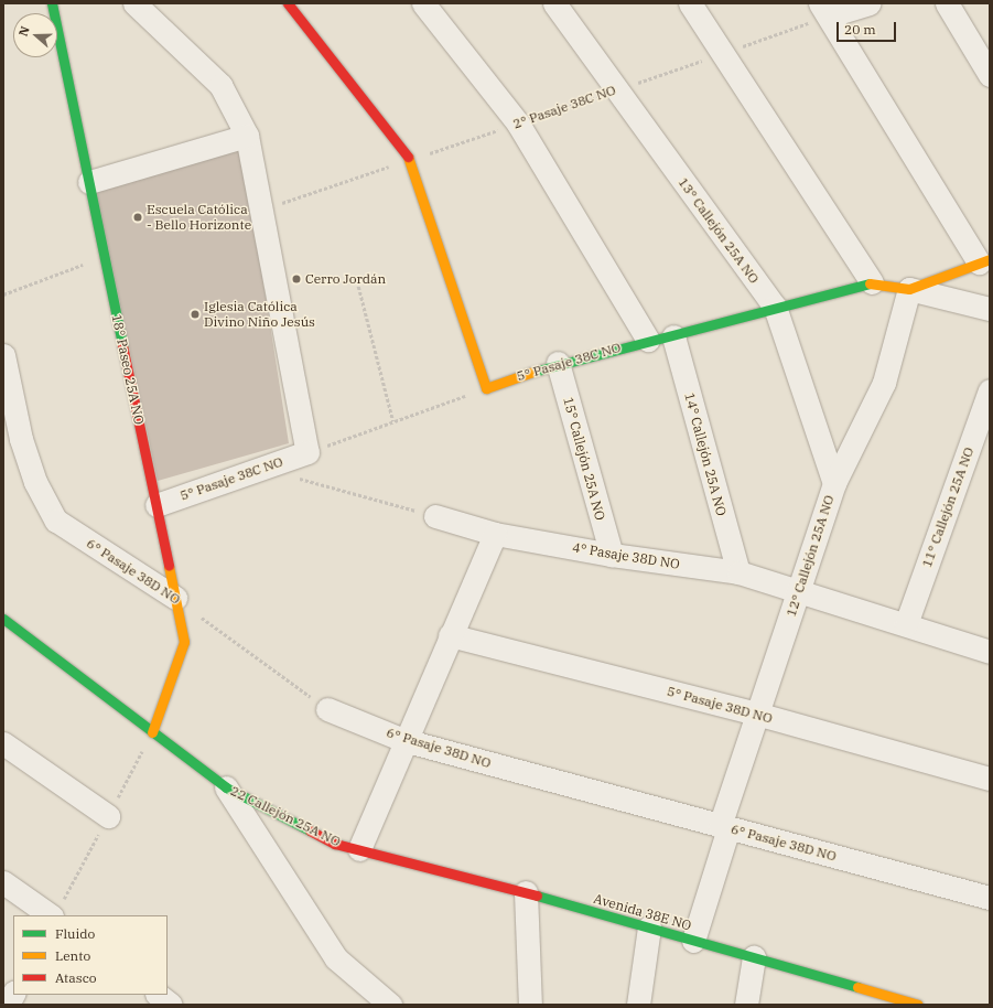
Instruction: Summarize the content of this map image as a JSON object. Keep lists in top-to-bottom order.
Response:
{
  "streets": {
    "street": [
      "13° Callejón 25A NO",
      "5° Pasaje 38C NO",
      "18° Paseo 25A NO",
      "14° Callejón 25A NO",
      "15° Callejón 25A NO",
      "11° Callejón 25A NO",
      "4° Pasaje 38D NO",
      "12° Callejón 25A NO",
      "6° Pasaje 38D NO",
      "5° Pasaje 38D NO",
      "22 Callejón 25A NO",
      "Avenida 38E NO"
    ],
    "path": ["2° Pasaje 38C NO"]
  },
  "crossings": [
    ["2° Pasaje 38C NO", "13° Callejón 25A NO"],
    ["13° Callejón 25A NO", "5° Pasaje 38C NO"],
    ["13° Callejón 25A NO", "12° Callejón 25A NO"],
    ["5° Pasaje 38C NO", "18° Paseo 25A NO"],
    ["5° Pasaje 38C NO", "14° Callejón 25A NO"],
    ["5° Pasaje 38C NO", "15° Callejón 25A NO"],
    ["5° Pasaje 38C NO", "12° Callejón 25A NO"],
    ["18° Paseo 25A NO", "6° Pasaje 38D NO"],
    ["18° Paseo 25A NO", "22 Callejón 25A NO"],
    ["14° Callejón 25A NO", "4° Pasaje 38D NO"],
    ["15° Callejón 25A NO", "4° Pasaje 38D NO"],
    ["11° Callejón 25A NO", "4° Pasaje 38D NO"],
    ["4° Pasaje 38D NO", "12° Callejón 25A NO"],
    ["12° Callejón 25A NO", "6° Pasaje 38D NO"],
    ["12° Callejón 25A NO", "5° Pasaje 38D NO"],
    ["12° Callejón 25A NO", "Avenida 38E NO"],
    ["22 Callejón 25A NO", "Avenida 38E NO"]
  ],
  "places": ["Escuela Católica - Bello Horizonte", "Cerro Jordán", "Iglesia Católica Divino Niño Jesús"],
  "legend": ["Fluido", "Lento", "Atasco"],
  "scale_bar": "20 m",
  "north": "left"
}
